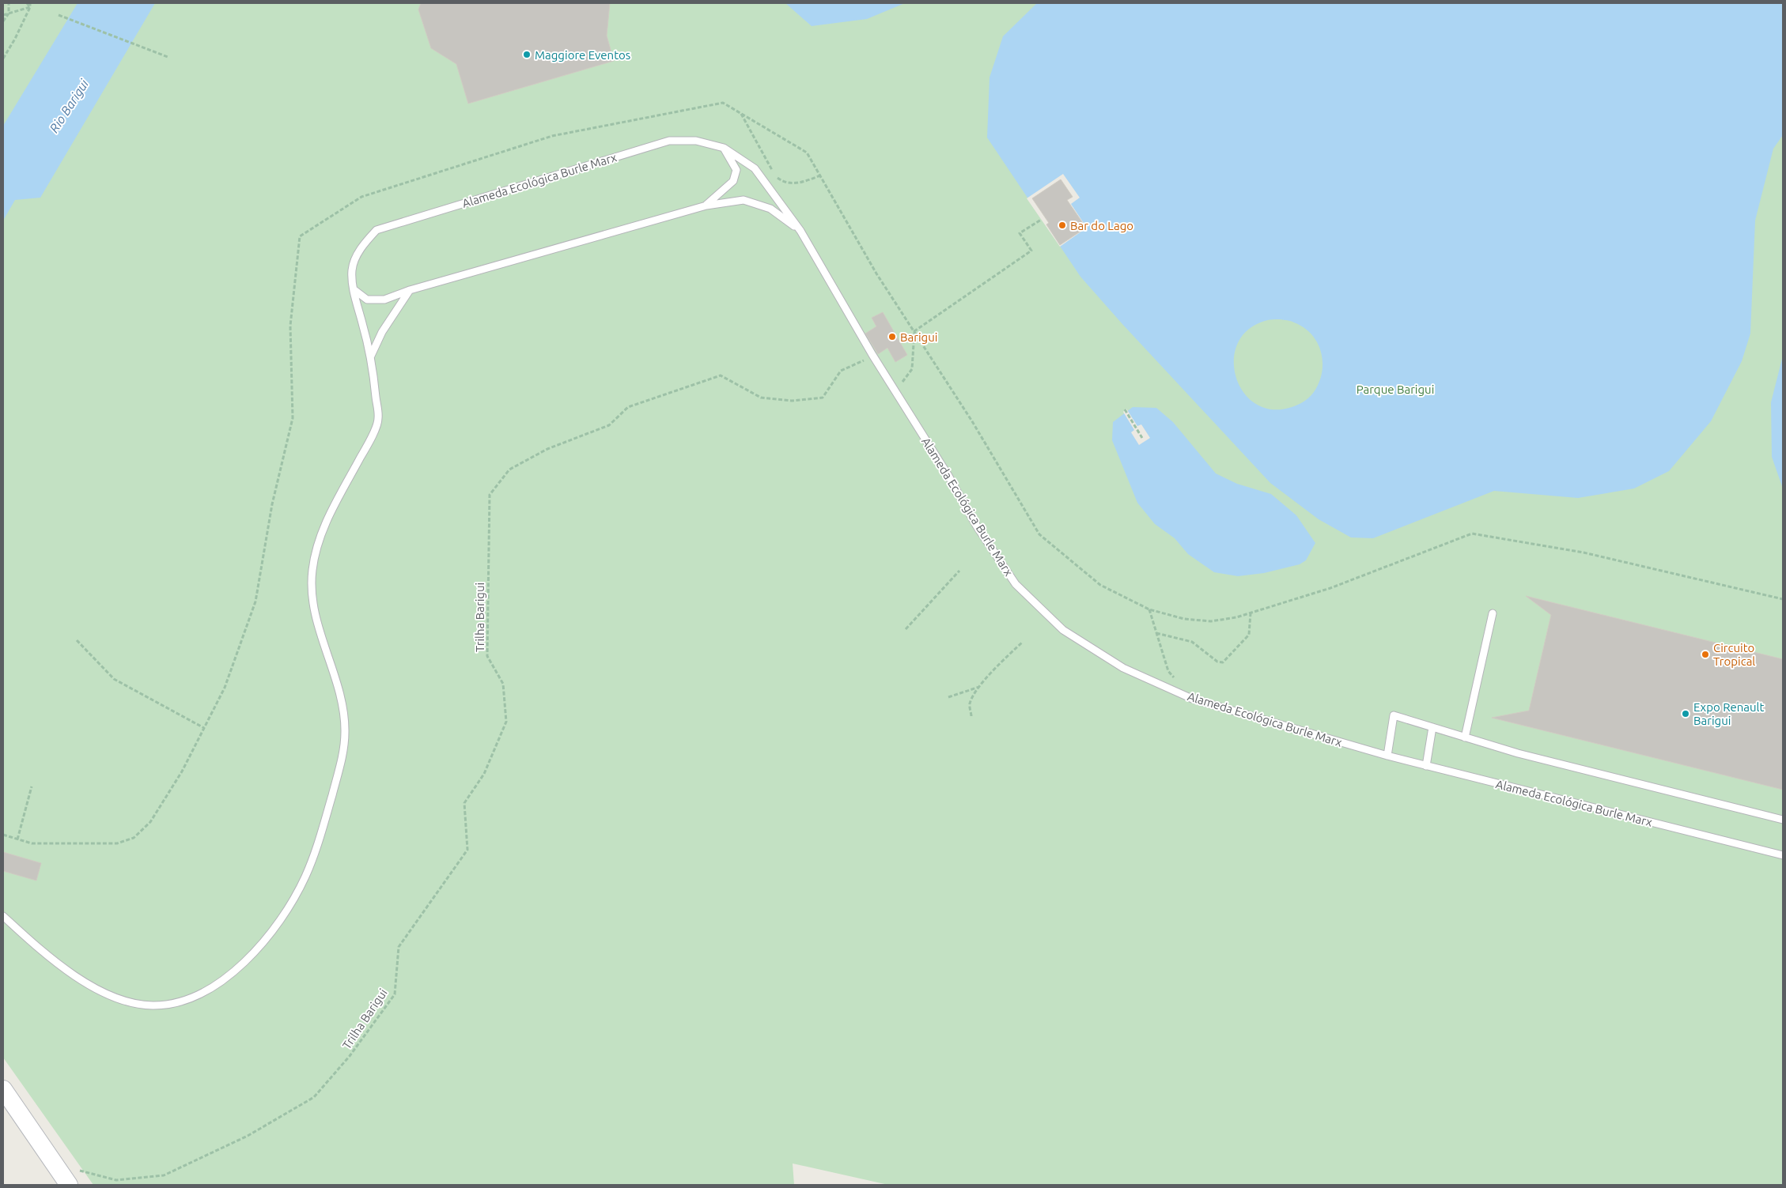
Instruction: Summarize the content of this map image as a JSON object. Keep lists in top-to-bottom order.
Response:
{
  "streets": {
    "lane": ["Alameda Ecológica Burle Marx"],
    "path": ["Trilha Barigui"]
  },
  "crossings": [
    ["Alameda Ecológica Burle Marx", "Trilha Barigui"]
  ],
  "water": ["Rio Barigui"],
  "parks": ["Parque Barigui"],
  "places": [
    "Maggiore Eventos",
    "Bar do Lago",
    "Barigui",
    "Circuito Tropical",
    "Expo Renault Barigui"
  ]
}
